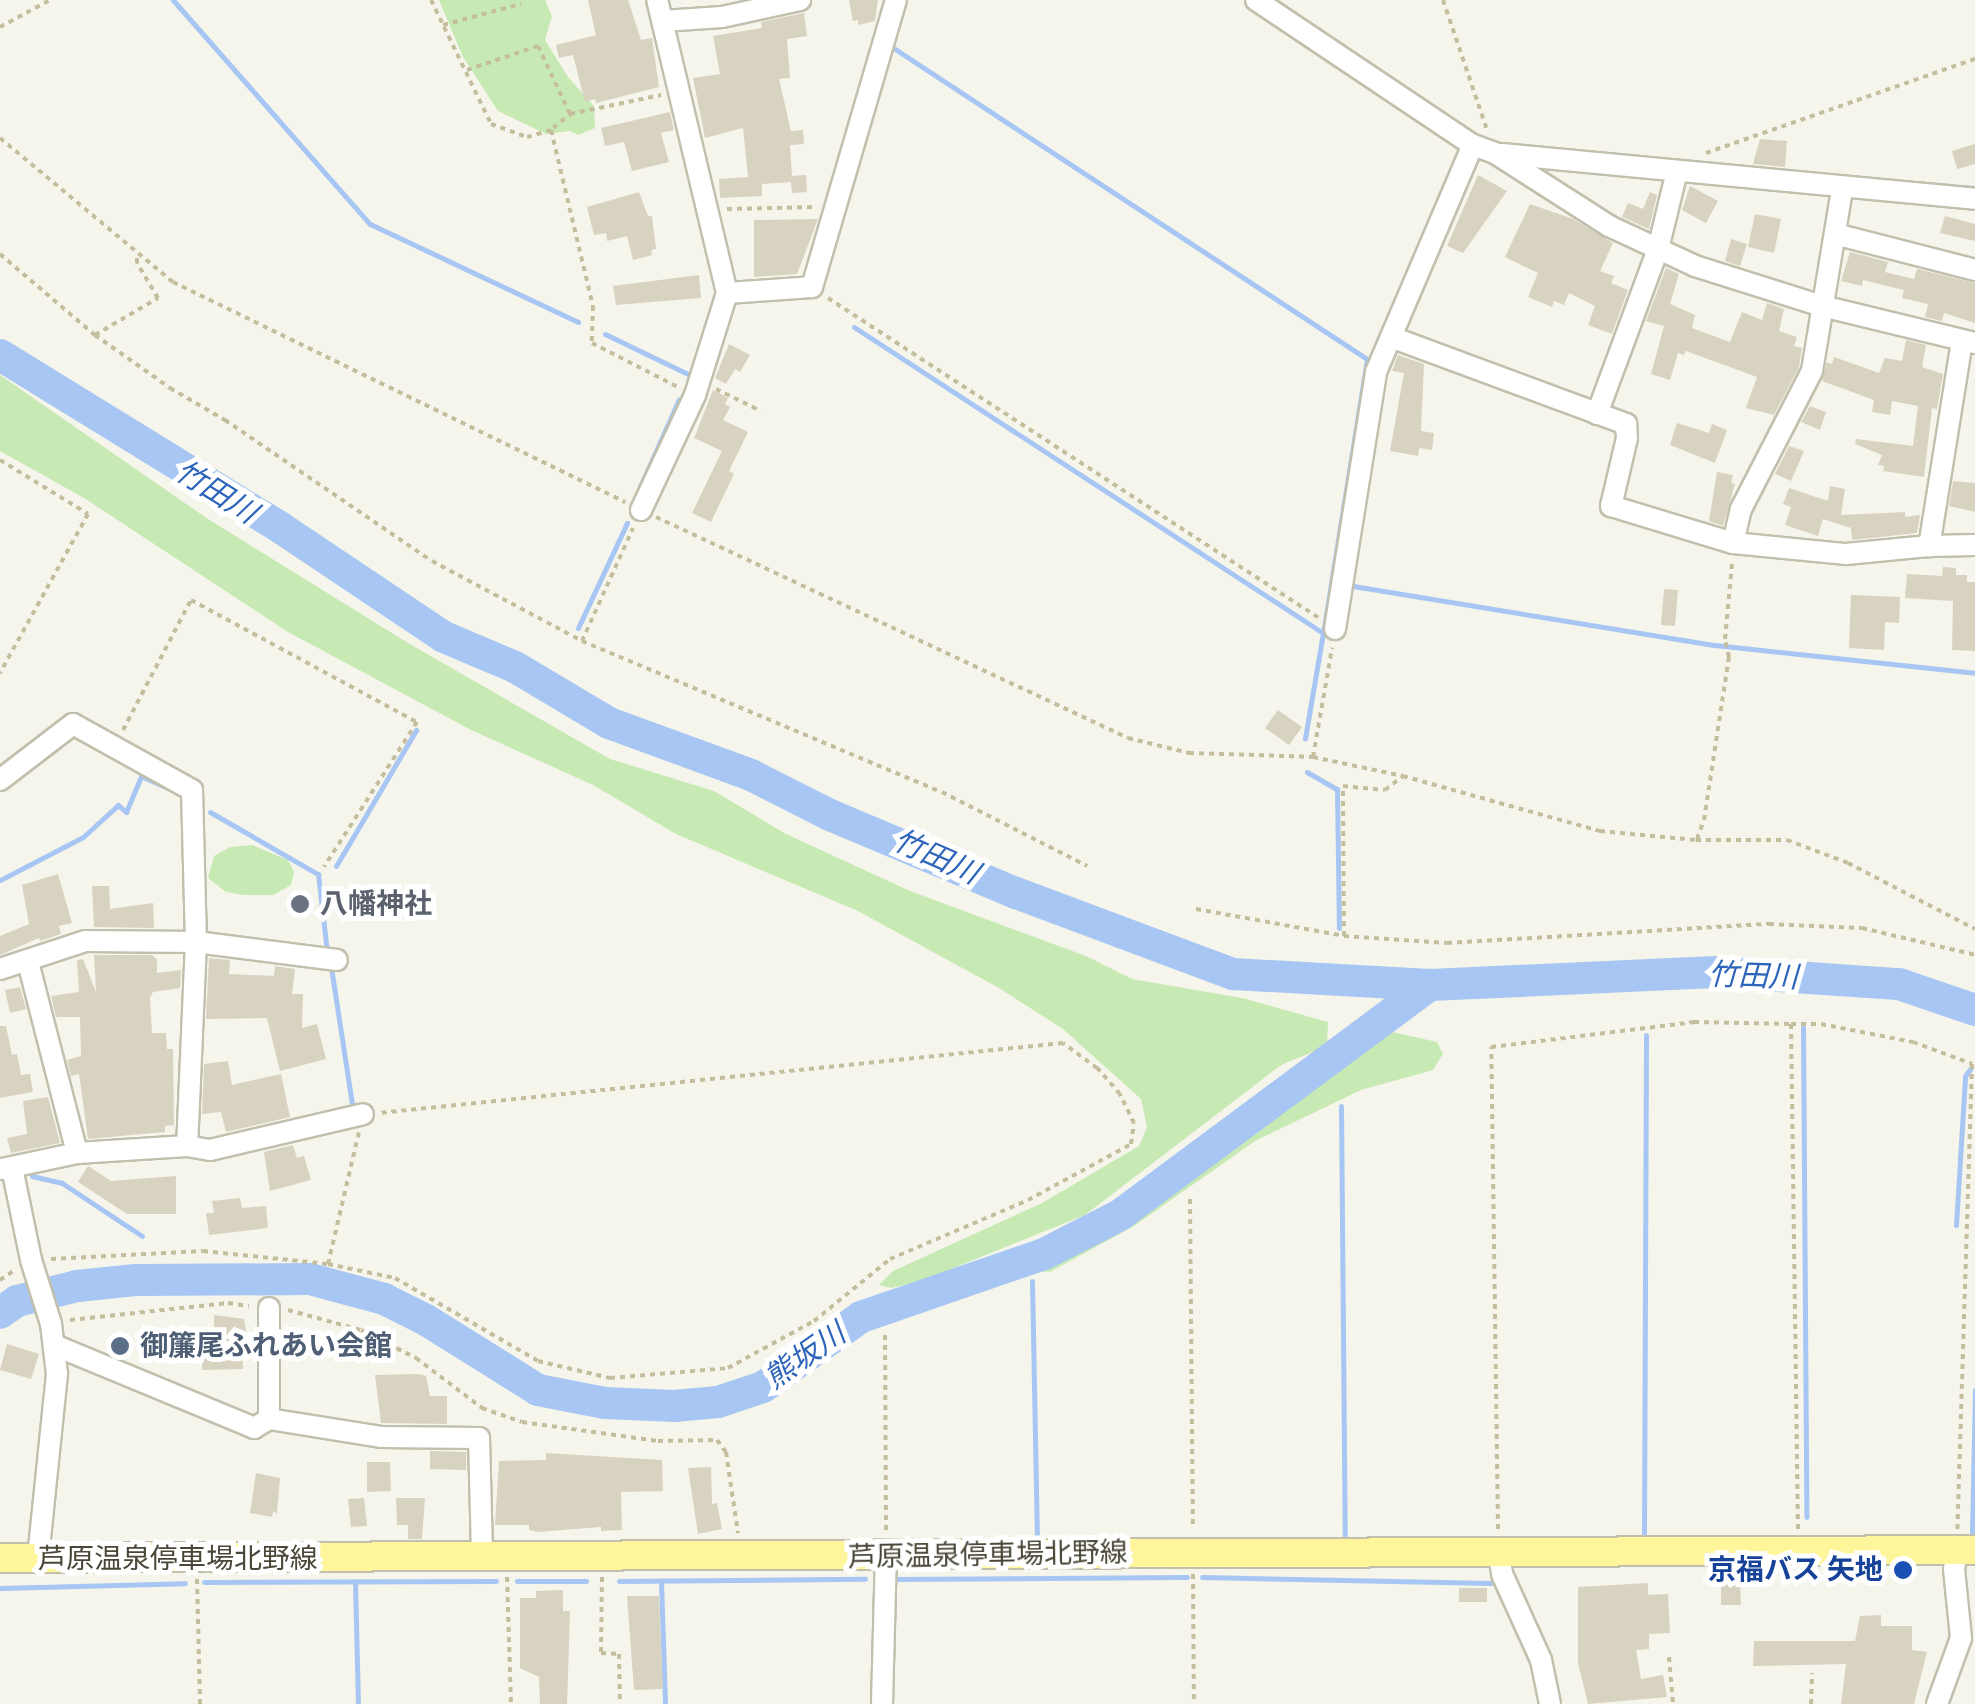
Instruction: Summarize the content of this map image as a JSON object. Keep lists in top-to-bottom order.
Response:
{
  "streets": {
    "main road": ["芦原温泉停車場北野線"]
  },
  "water": ["竹田川", "熊坂川"],
  "places": ["八幡神社", "御簾尾ふれあい会館", "京福バス 矢地"]
}
